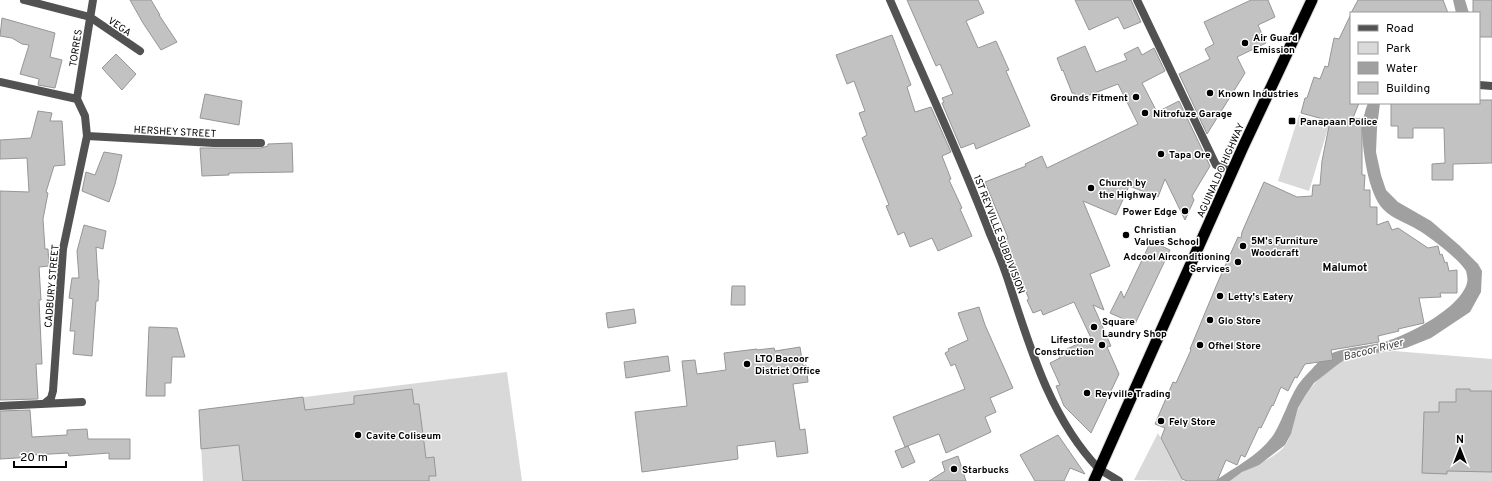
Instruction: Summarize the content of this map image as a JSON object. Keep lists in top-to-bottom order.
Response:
{
  "streets": {
    "highway": ["AGUINALDO HIGHWAY"],
    "street": [
      "VEGA",
      "TORRES",
      "HERSHEY STREET",
      "1ST REYVILLE SUBDIVISION",
      "CADBURY STREET"
    ]
  },
  "crossings": [
    ["VEGA", "TORRES"],
    ["TORRES", "CADBURY STREET"],
    ["HERSHEY STREET", "CADBURY STREET"],
    ["AGUINALDO HIGHWAY", "1ST REYVILLE SUBDIVISION"]
  ],
  "districts": ["Malumot"],
  "water": ["Bacoor River"],
  "places": {
    "other": [
      "Air Guard Emission",
      "Known Industries",
      "Grounds Fitment",
      "Nitrofuze Garage",
      "Tapa Ore",
      "Church by the Highway",
      "Power Edge",
      "Christian Values School",
      "5M's Furniture Woodcraft",
      "Adcool Airconditioning Services",
      "Letty's Eatery",
      "Glo Store",
      "Square Laundry Shop",
      "Lifestone Construction",
      "Ofhel Store",
      "LTO Bacoor District Office",
      "Reyville Trading",
      "Fely Store",
      "Cavite Coliseum",
      "Starbucks"
    ],
    "transit": ["Panapaan Police"]
  },
  "legend": [
    "Road",
    "Park",
    "Water",
    "Building"
  ],
  "scale_bar": "20 m",
  "north": "top"
}
